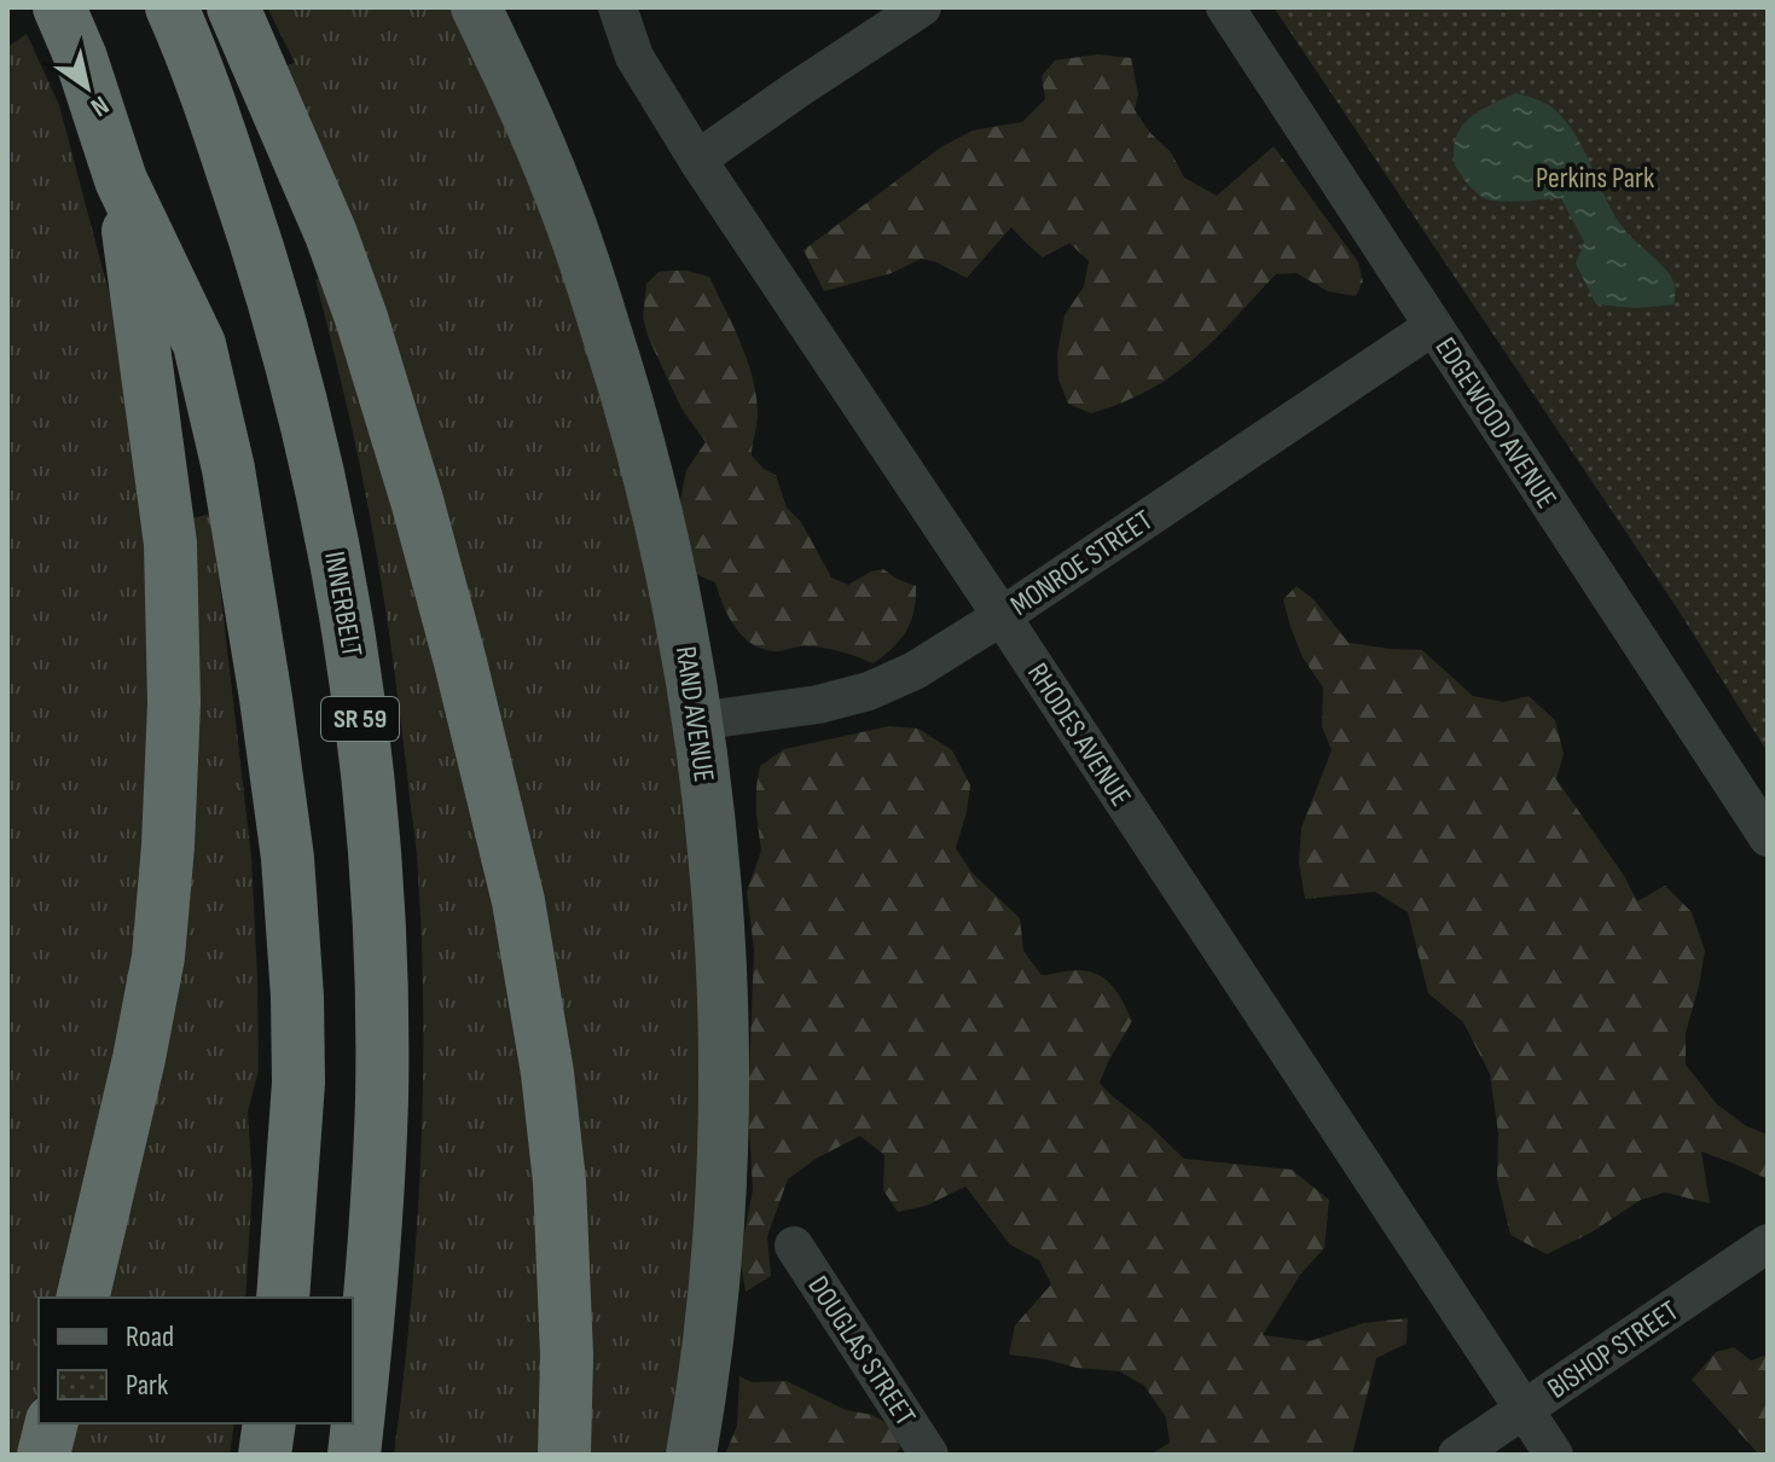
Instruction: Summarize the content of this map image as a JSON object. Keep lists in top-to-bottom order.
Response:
{
  "streets": {
    "highway": ["INNERBELT", "SR 59"],
    "main road": ["RAND AVENUE"],
    "street": [
      "EDGEWOOD AVENUE",
      "MONROE STREET",
      "RHODES AVENUE",
      "BISHOP STREET",
      "DOUGLAS STREET"
    ]
  },
  "crossings": [
    ["EDGEWOOD AVENUE", "MONROE STREET"],
    ["MONROE STREET", "RAND AVENUE"],
    ["MONROE STREET", "RHODES AVENUE"],
    ["RHODES AVENUE", "BISHOP STREET"]
  ],
  "parks": ["Perkins Park"],
  "legend": ["Road", "Park"],
  "north": "bottom right"
}
